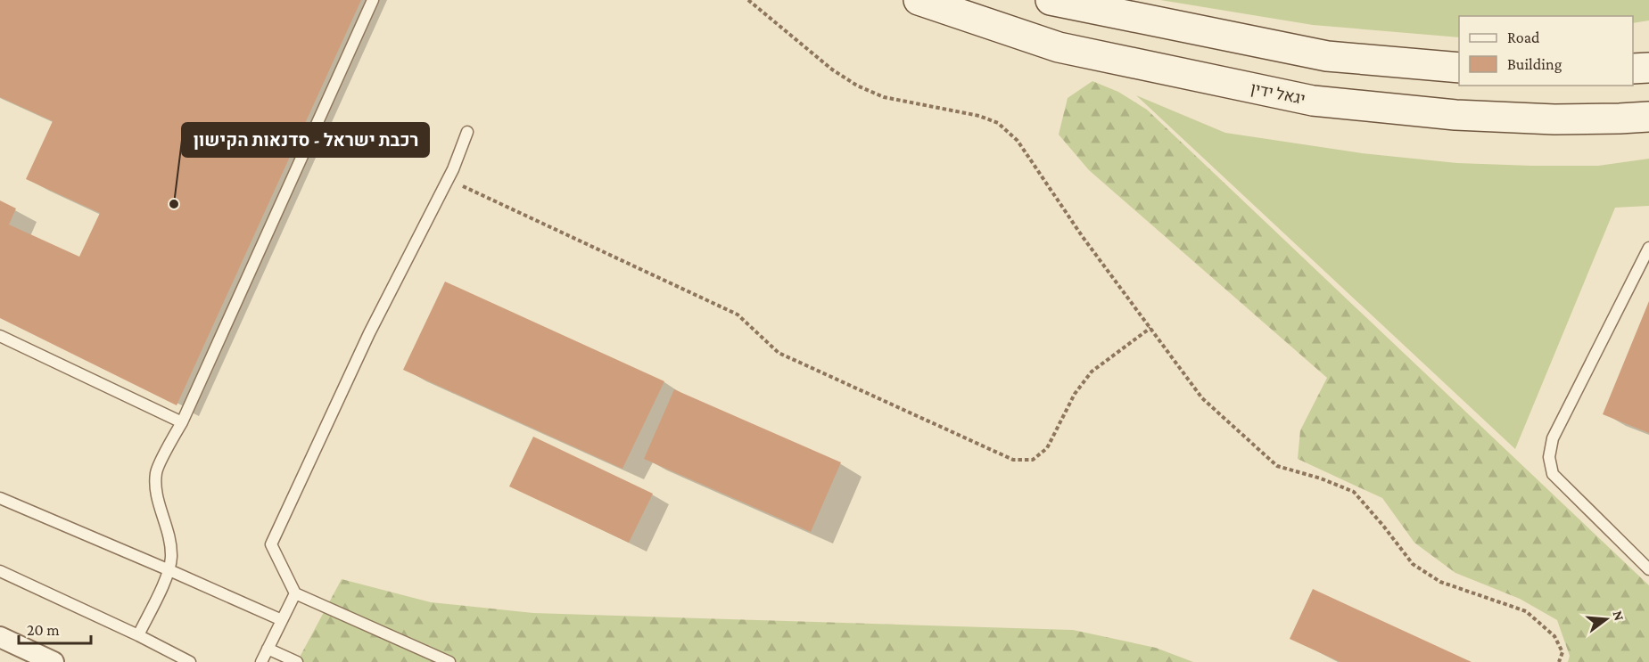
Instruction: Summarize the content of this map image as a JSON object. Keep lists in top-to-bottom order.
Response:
{
  "streets": {
    "main road": ["יגאל ידין"]
  },
  "places": ["רכבת ישראל - סדנאות הקישון"],
  "legend": ["Road", "Building"],
  "scale_bar": "20 m",
  "north": "right"
}
